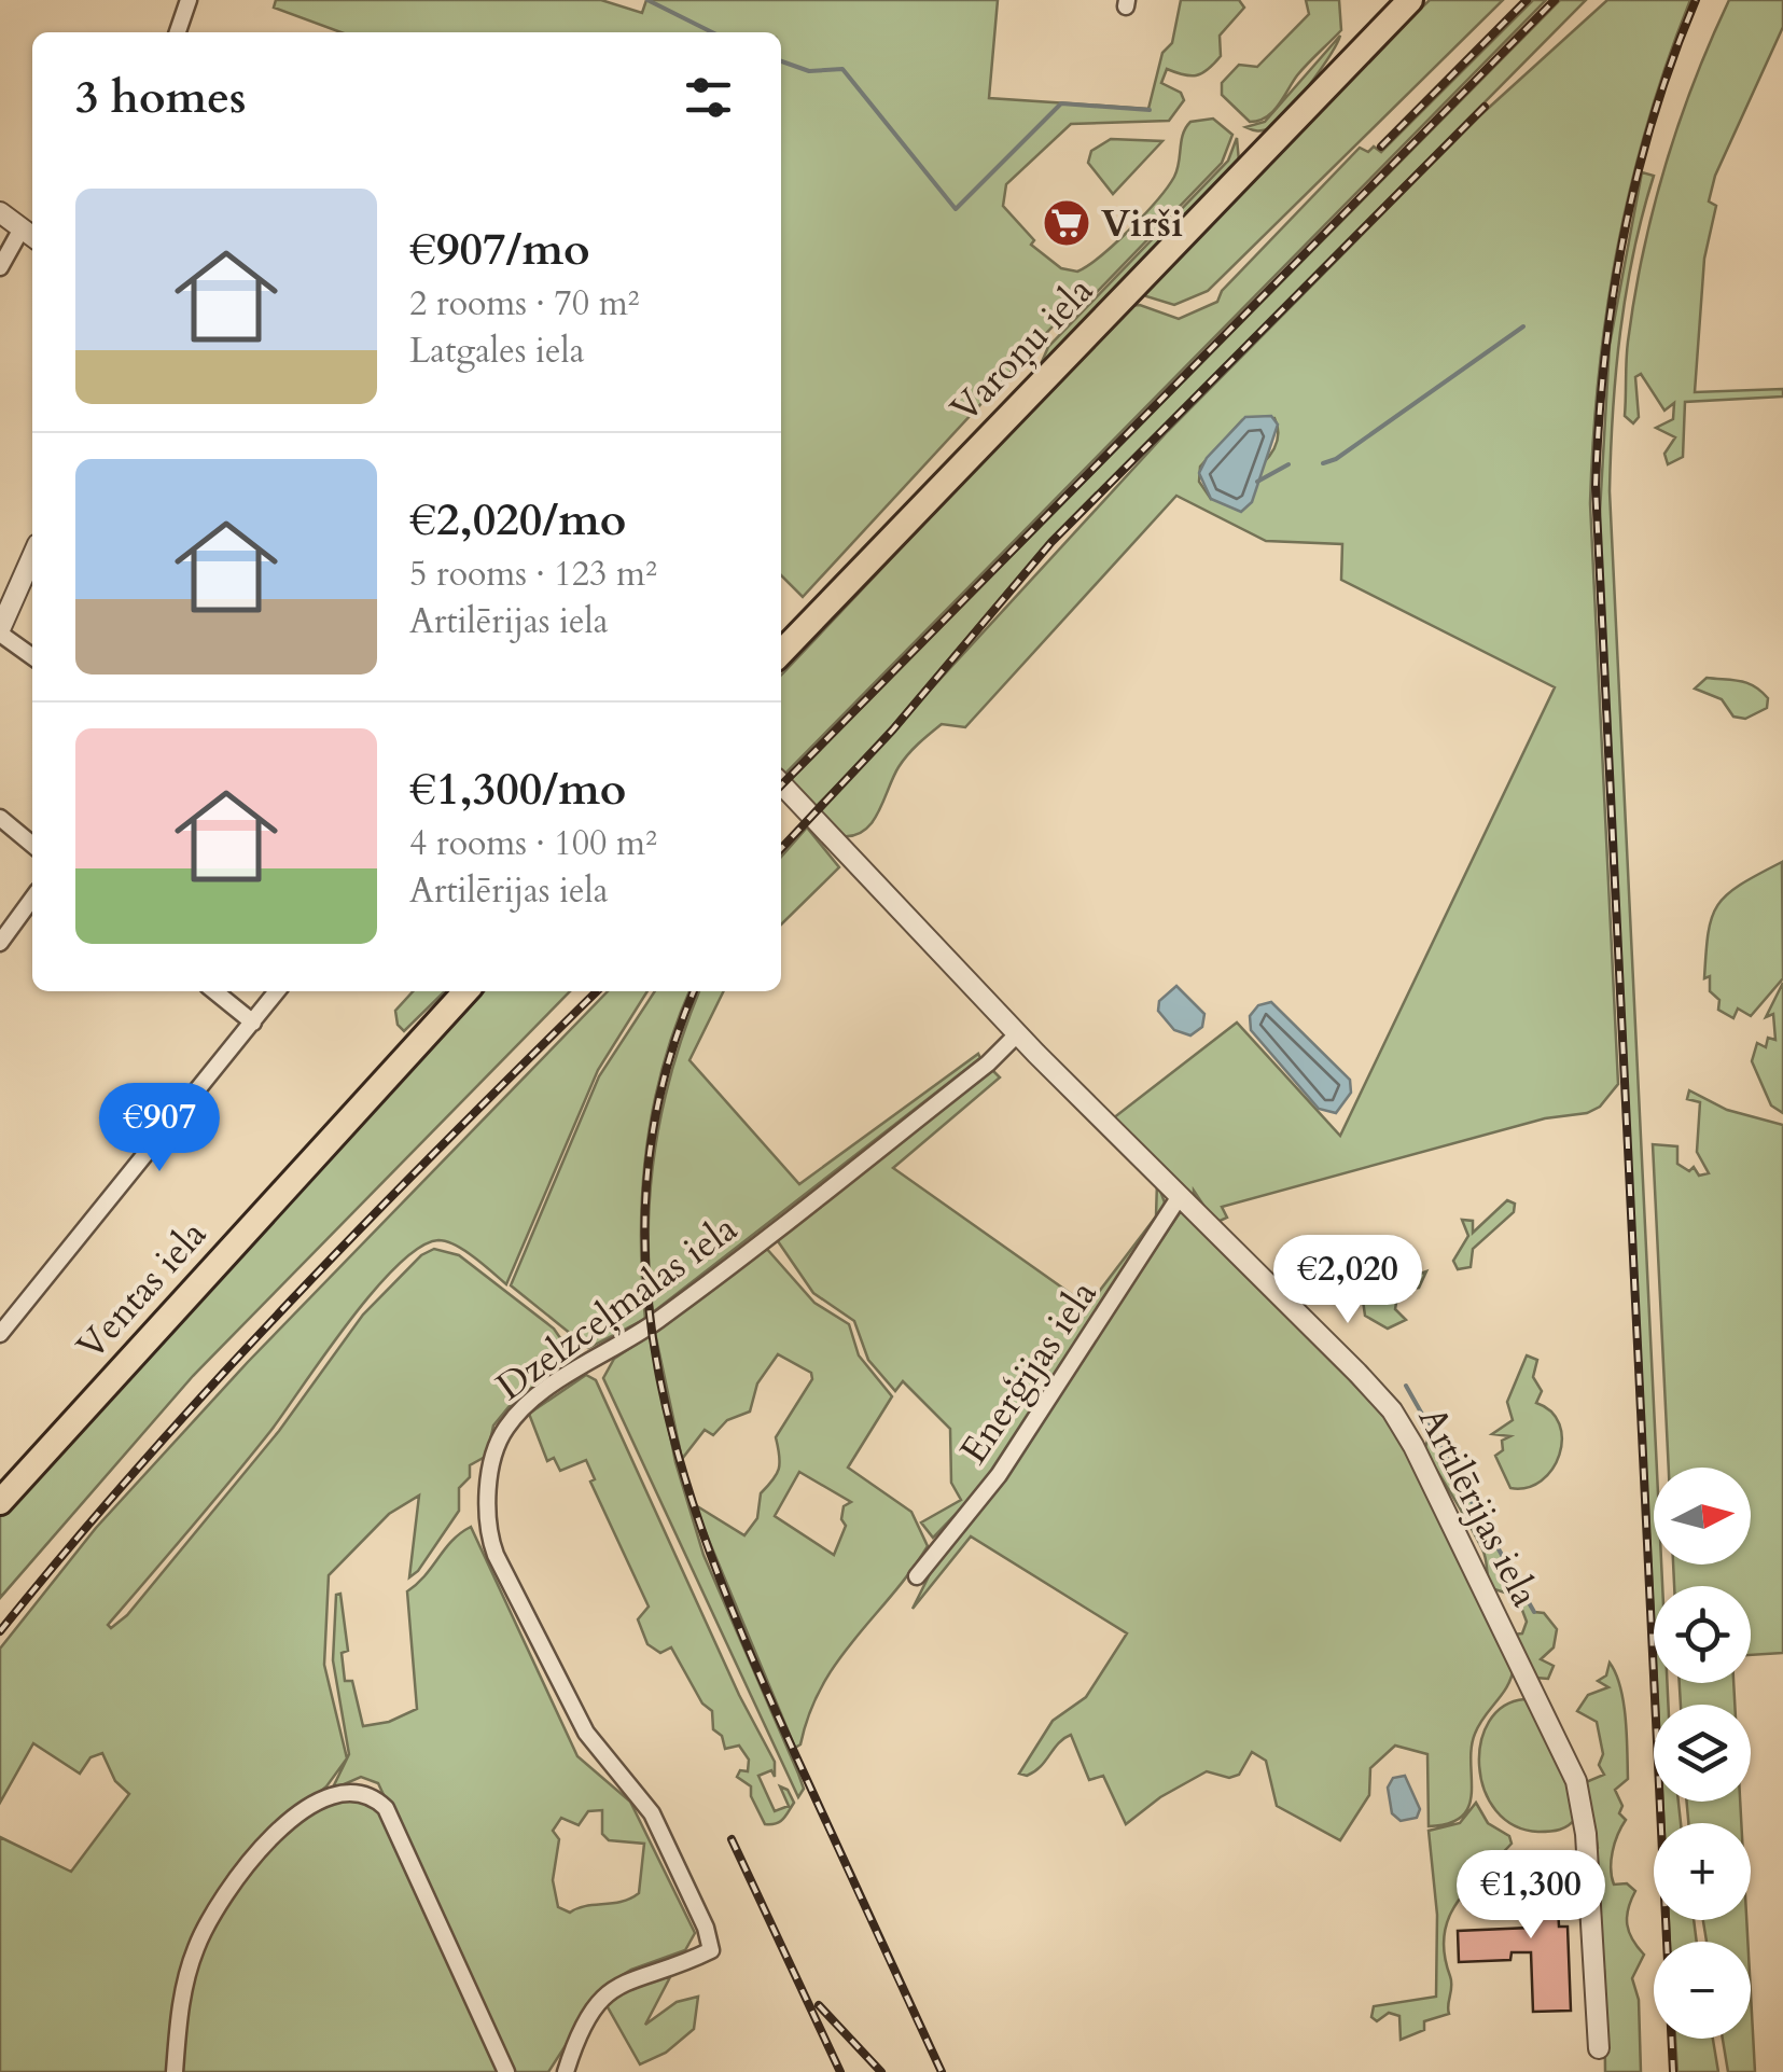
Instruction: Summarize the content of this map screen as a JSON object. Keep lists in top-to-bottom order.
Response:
{
  "streets": {
    "highway": ["Varoņu iela", "Ventas iela"],
    "street": ["Dzelzceļmalas iela", "Enerģijas iela", "Artilērijas iela"]
  },
  "crossings": [
    ["Dzelzceļmalas iela", "Artilērijas iela"],
    ["Enerģijas iela", "Artilērijas iela"]
  ],
  "places": {
    "supermarket": ["Virši"]
  },
  "north": "right",
  "page": {
    "heading": "3 homes",
    "list": [
      {
        "name": "€907/mo",
        "note": "2 rooms · 70 m² · Latgales iela"
      },
      {
        "name": "€2,020/mo",
        "note": "5 rooms · 123 m² · Artilērijas iela"
      },
      {
        "name": "€1,300/mo",
        "note": "4 rooms · 100 m² · Artilērijas iela"
      }
    ],
    "price": ["€907", "€2,020", "€1,300"],
    "map_buttons": ["+", "−"]
  }
}
